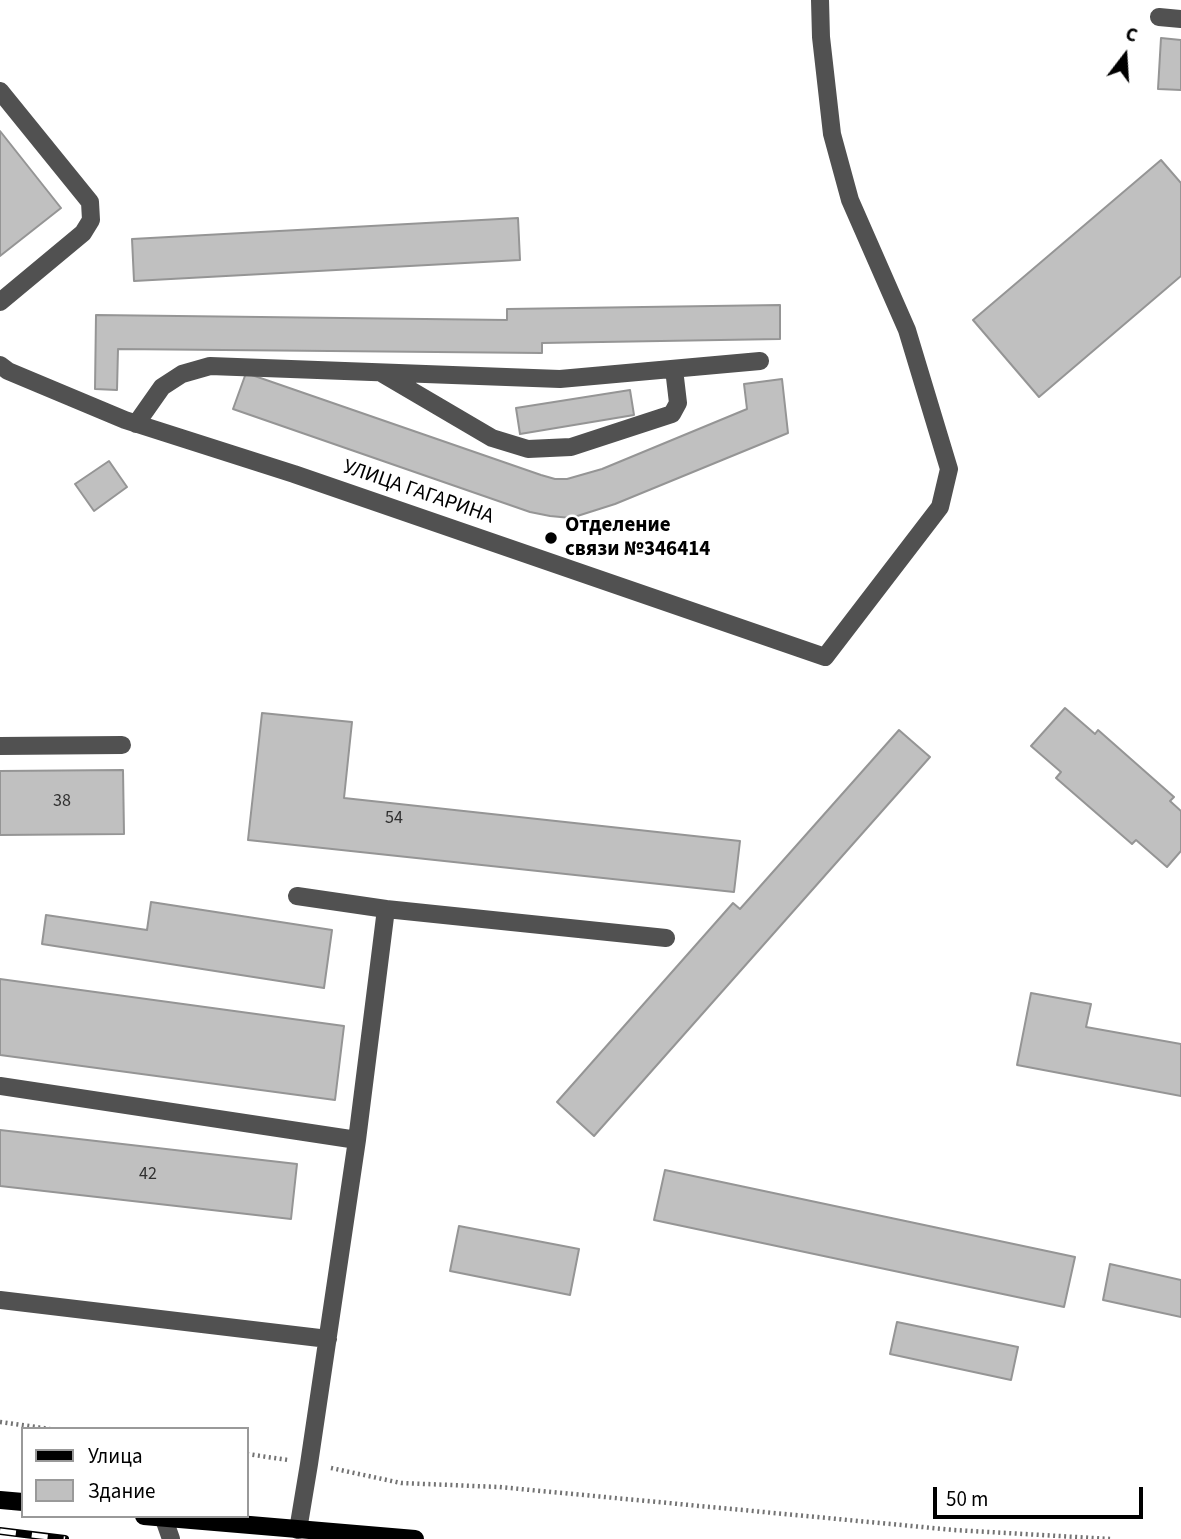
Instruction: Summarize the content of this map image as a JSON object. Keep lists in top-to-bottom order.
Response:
{
  "streets": {
    "street": ["УЛИЦА ГАГАРИНА"]
  },
  "places": ["Отделение связи №346414"],
  "house_numbers": ["38", "54", "42"],
  "legend": ["Улица", "Здание"],
  "scale_bar": "50 m",
  "north": "top"
}
